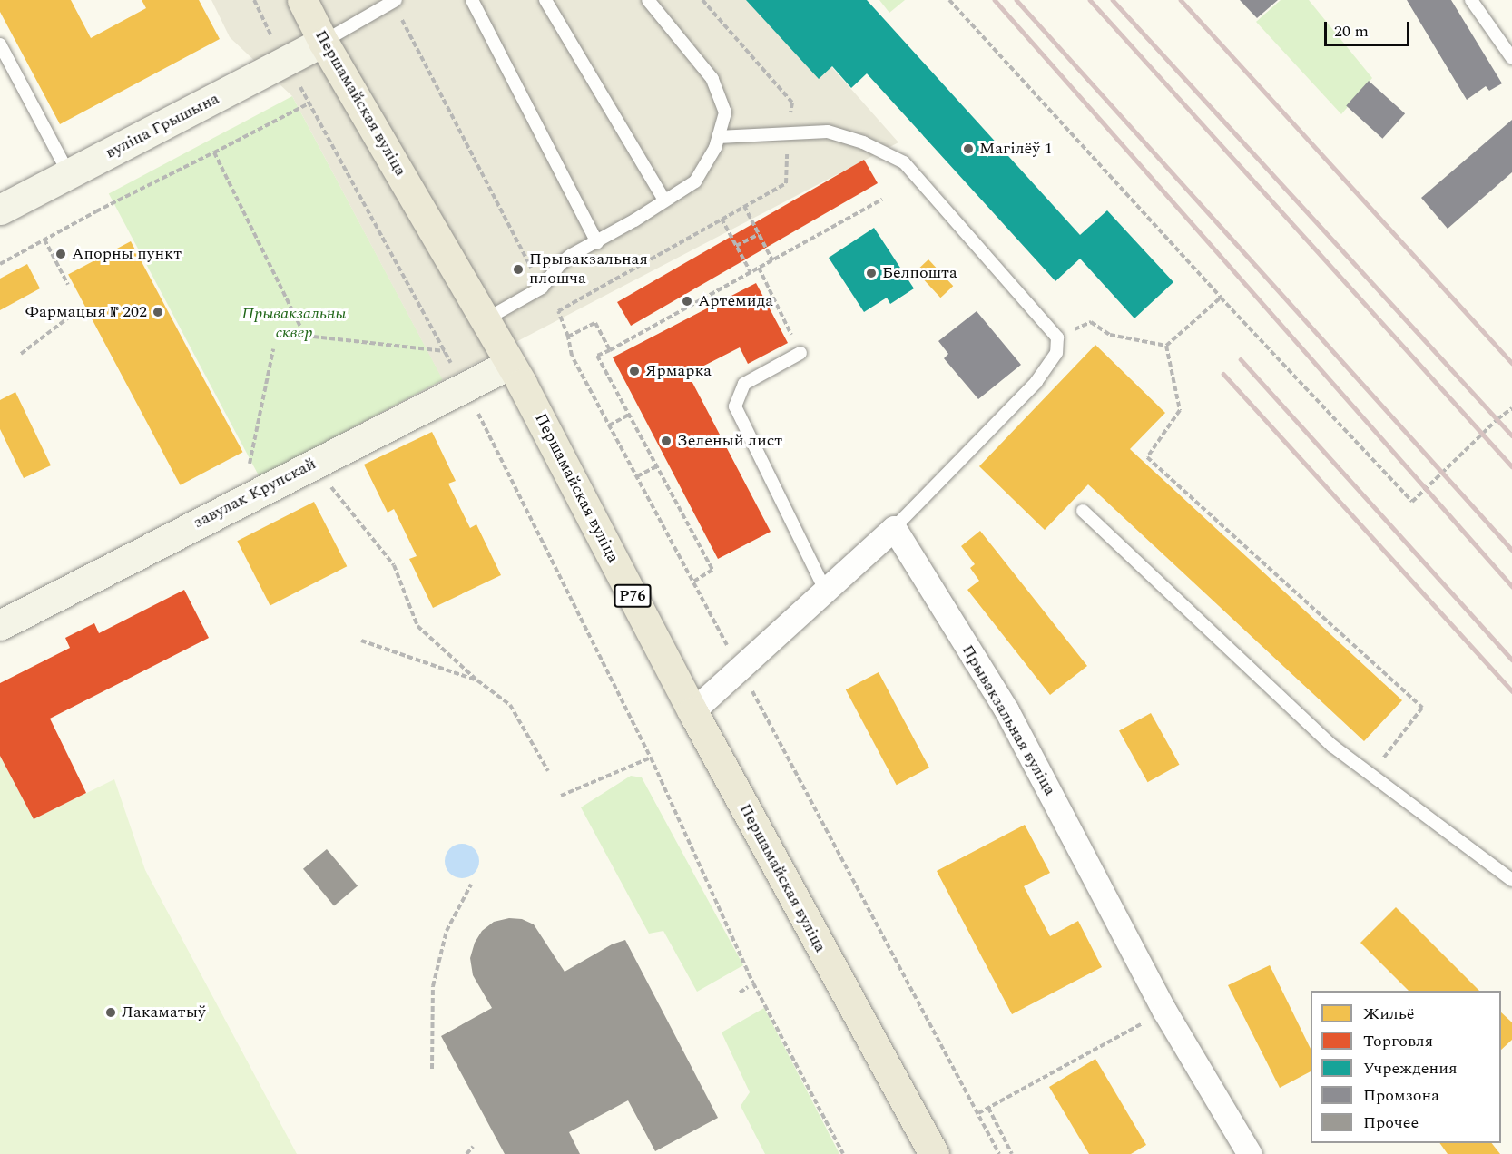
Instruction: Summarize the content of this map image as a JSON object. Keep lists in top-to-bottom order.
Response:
{
  "streets": {
    "main road": [
      "Першамайская вуліца",
      "вуліца Грышына",
      "завулак Крупскай",
      "Р76"
    ],
    "street": ["Прывакзальная вуліца"]
  },
  "crossings": [
    ["Першамайская вуліца", "вуліца Грышына"],
    ["Першамайская вуліца", "завулак Крупскай"]
  ],
  "parks": ["Прывакзальны сквер"],
  "places": [
    "Магілёў 1",
    "Апорны пункт",
    "Прывакзальная плошча",
    "Белпошта",
    "Артемида",
    "Фармацыя № 202",
    "Ярмарка",
    "Зеленый лист",
    "Лакаматыў"
  ],
  "legend": [
    "Жильё",
    "Торговля",
    "Учреждения",
    "Промзона",
    "Прочее"
  ],
  "scale_bar": "20 m"
}
